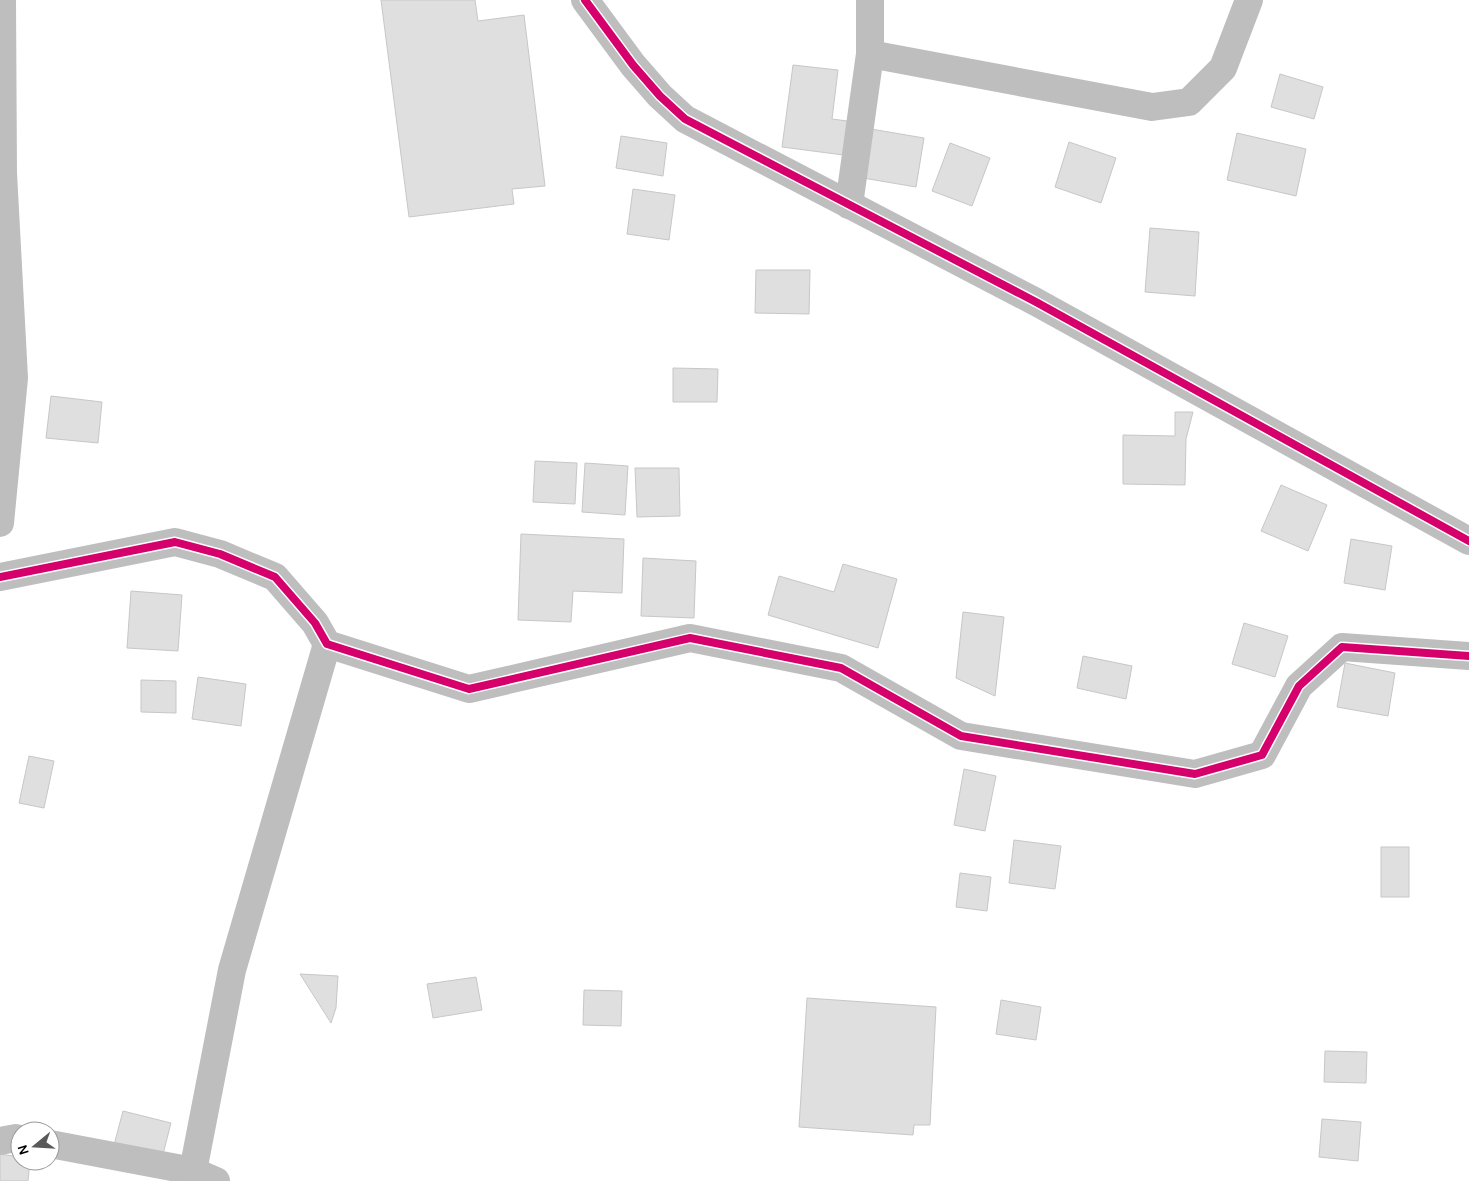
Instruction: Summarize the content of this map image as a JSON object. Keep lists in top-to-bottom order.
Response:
{
  "north": "left"
}
